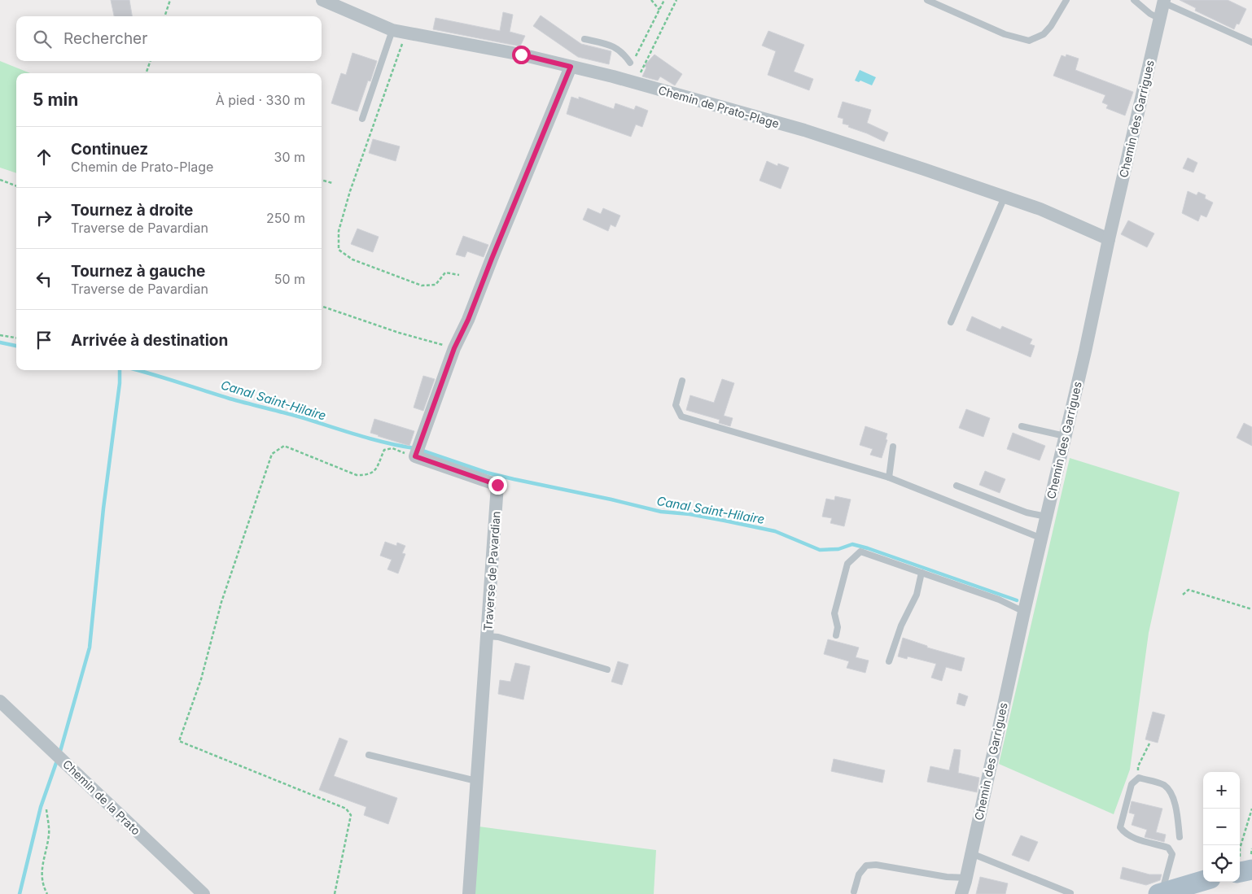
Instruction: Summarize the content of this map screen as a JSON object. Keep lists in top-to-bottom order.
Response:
{
  "streets": {
    "street": [
      "Chemin de Prato-Plage",
      "Chemin des Garrigues",
      "Traverse de Pavardian",
      "Chemin de la Prato"
    ]
  },
  "crossings": [
    ["Chemin de Prato-Plage", "Chemin des Garrigues"]
  ],
  "water": ["Canal Saint-Hilaire"],
  "page": {
    "search": "Rechercher",
    "heading": ["5 min", "À pied · 330 m"],
    "list": [
      ["Continuez", "Chemin de Prato-Plage", "30 m"],
      ["Tournez à droite", "Traverse de Pavardian", "250 m"],
      ["Tournez à gauche", "Traverse de Pavardian", "50 m"],
      "Arrivée à destination"
    ],
    "map_buttons": ["+", "−"]
  }
}
